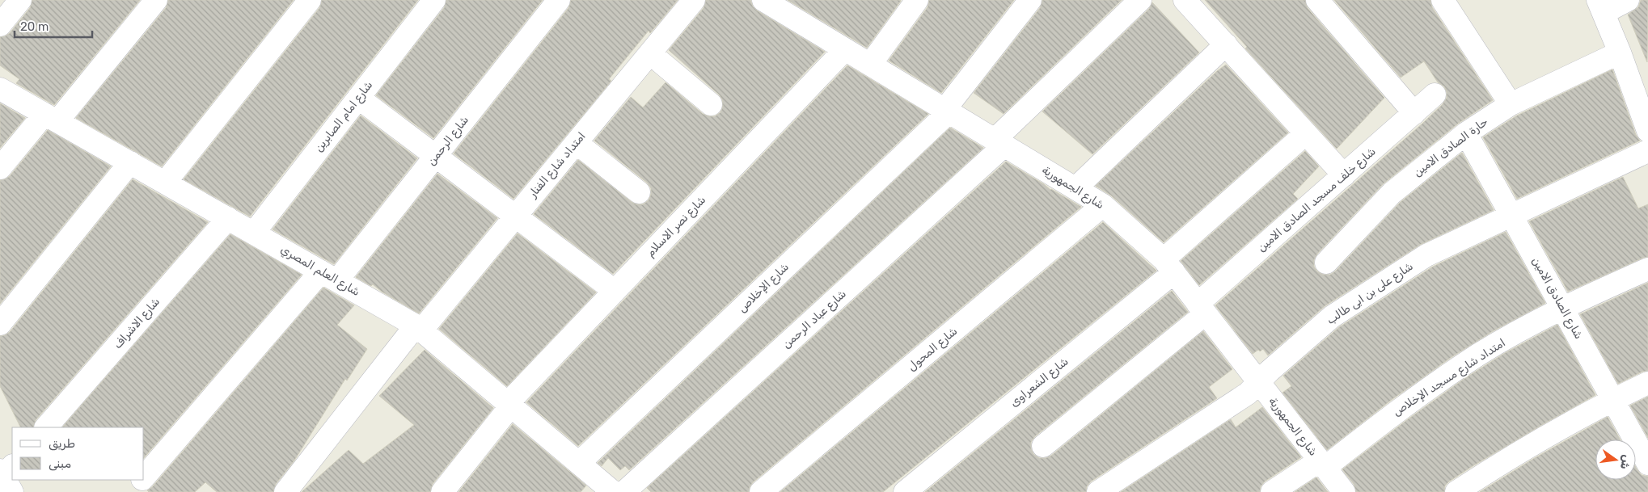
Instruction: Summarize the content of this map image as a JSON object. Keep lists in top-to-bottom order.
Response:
{
  "streets": {
    "street": [
      "شارع امام الصابرين",
      "شارع الرحمن",
      "حارة الصادق الامين",
      "امتداد شارع الفنار",
      "شارع الجمهورية",
      "شارع خلف مسجد الصادق الامين",
      "شارع نصر الاسلام",
      "شارع العلم المصري",
      "شارع الإخلاص",
      "شارع على بن ابى طالب",
      "شارع الصادق الامين",
      "شارع عباد الرحمن",
      "شارع الاشراف",
      "شارع المحول",
      "امتداد شارع مسجد الإخلاص",
      "شارع الشعراوى"
    ]
  },
  "crossings": [
    ["شارع امام الصابرين", "شارع العلم المصري"],
    ["شارع الرحمن", "شارع العلم المصري"],
    ["حارة الصادق الامين", "شارع الصادق الامين"],
    ["امتداد شارع الفنار", "شارع العلم المصري"],
    ["شارع الجمهورية", "شارع خلف مسجد الصادق الامين"],
    ["شارع الجمهورية", "شارع نصر الاسلام"],
    ["شارع الجمهورية", "شارع الإخلاص"],
    ["شارع الجمهورية", "شارع على بن ابى طالب"],
    ["شارع الجمهورية", "شارع عباد الرحمن"],
    ["شارع الجمهورية", "شارع المحول"],
    ["شارع الجمهورية", "امتداد شارع مسجد الإخلاص"],
    ["شارع الجمهورية", "شارع الشعراوى"],
    ["شارع نصر الاسلام", "شارع العلم المصري"],
    ["شارع العلم المصري", "شارع الإخلاص"],
    ["شارع العلم المصري", "شارع الاشراف"],
    ["شارع على بن ابى طالب", "شارع الصادق الامين"],
    ["شارع الصادق الامين", "امتداد شارع مسجد الإخلاص"]
  ],
  "legend": ["طريق", "مبنى"],
  "scale_bar": "20 m",
  "north": "right"
}
